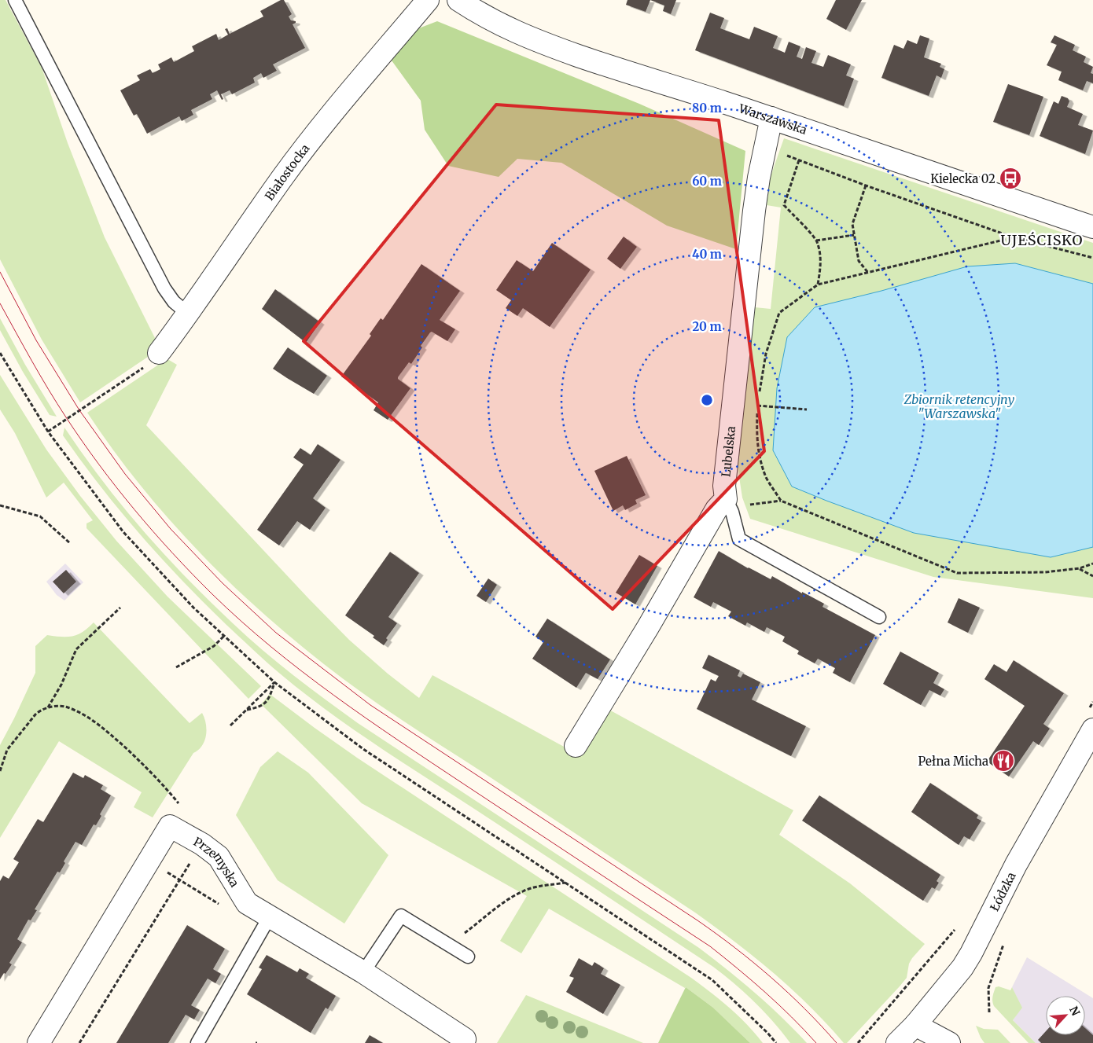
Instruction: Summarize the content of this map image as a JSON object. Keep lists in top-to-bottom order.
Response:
{
  "streets": {
    "street": [
      "Warszawska",
      "Białostocka",
      "Lubelska",
      "Przemyska",
      "Łódzka"
    ]
  },
  "crossings": [
    ["Warszawska", "Lubelska"]
  ],
  "districts": ["UJEŚCISKO"],
  "water": ["Zbiornik retencyjny \"Warszawska\""],
  "places": {
    "bus stop": ["Kielecka 02"],
    "restaurant": ["Pełna Micha"]
  },
  "north": "top right",
  "rings": [
    "80 m",
    "60 m",
    "40 m",
    "20 m"
  ]
}
